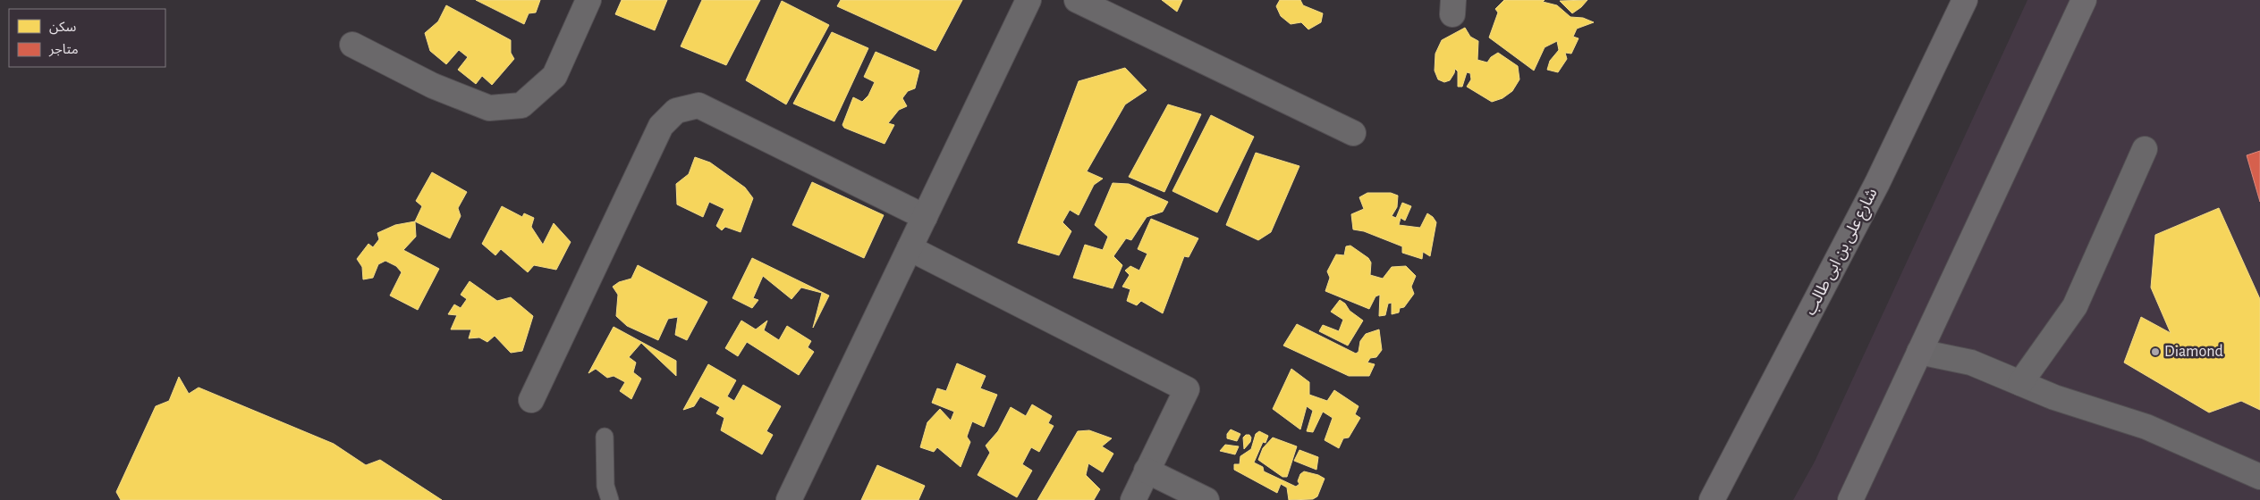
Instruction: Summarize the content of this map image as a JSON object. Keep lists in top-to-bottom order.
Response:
{
  "streets": {
    "street": ["شارع على بن ابى طالب"]
  },
  "places": ["Diamond"],
  "legend": ["سكن", "متاجر"]
}
